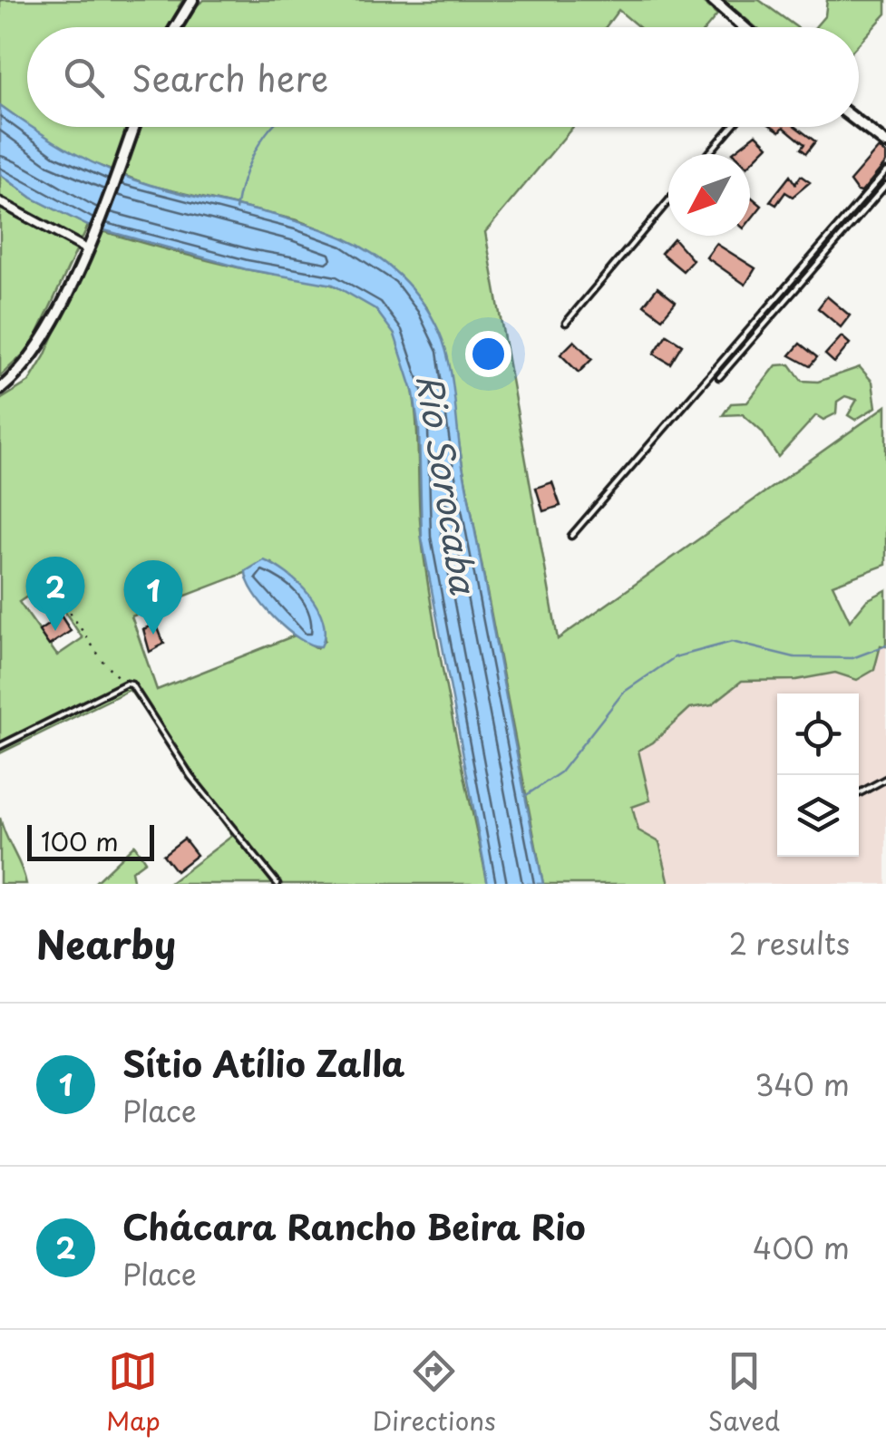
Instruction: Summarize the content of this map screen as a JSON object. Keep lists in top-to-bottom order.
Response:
{
  "water": ["Rio Sorocaba"],
  "scale_bar": "100 m",
  "north": "bottom left",
  "page": {
    "search": "Search here",
    "pins": ["2", "1"],
    "scale": "100 m",
    "heading": ["Nearby", "2 results"],
    "list": [
      {
        "mark": "1",
        "name": "Sítio Atílio Zalla",
        "note": "Place",
        "value": "340 m"
      },
      {
        "mark": "2",
        "name": "Chácara Rancho Beira Rio",
        "note": "Place",
        "value": "400 m"
      }
    ],
    "nav": ["Map", "Directions", "Saved"]
  }
}
